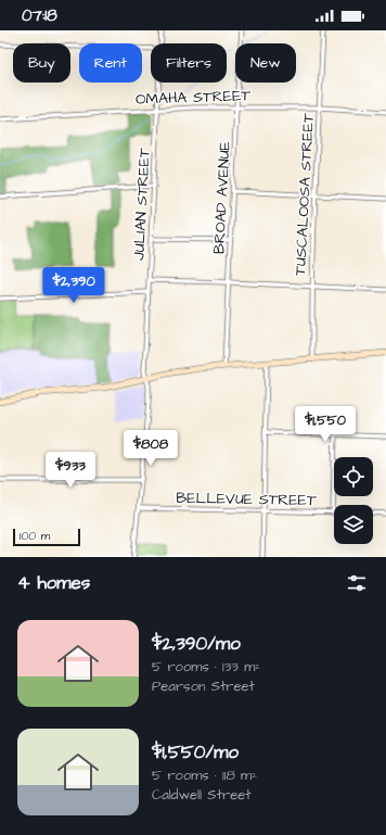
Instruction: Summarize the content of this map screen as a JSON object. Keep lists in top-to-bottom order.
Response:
{
  "streets": {
    "street": [
      "OMAHA STREET",
      "TUSCALOOSA STREET",
      "BROAD AVENUE",
      "JULIAN STREET",
      "BELLEVUE STREET"
    ]
  },
  "crossings": [
    ["OMAHA STREET", "TUSCALOOSA STREET"],
    ["OMAHA STREET", "BROAD AVENUE"],
    ["OMAHA STREET", "JULIAN STREET"],
    ["JULIAN STREET", "BELLEVUE STREET"]
  ],
  "scale_bar": "100 m",
  "page": {
    "status": "07:18",
    "chip": [
      "Buy",
      "Rent",
      "Filters",
      "New"
    ],
    "price": [
      "$2,390",
      "$1,550",
      "$808",
      "$933"
    ],
    "scale": "100 m",
    "heading": "4 homes",
    "list": [
      {
        "name": "$2,390/mo",
        "note": "5 rooms · 133 m² · Pearson Street"
      },
      {
        "name": "$1,550/mo",
        "note": "5 rooms · 118 m² · Caldwell Street"
      }
    ]
  }
}
